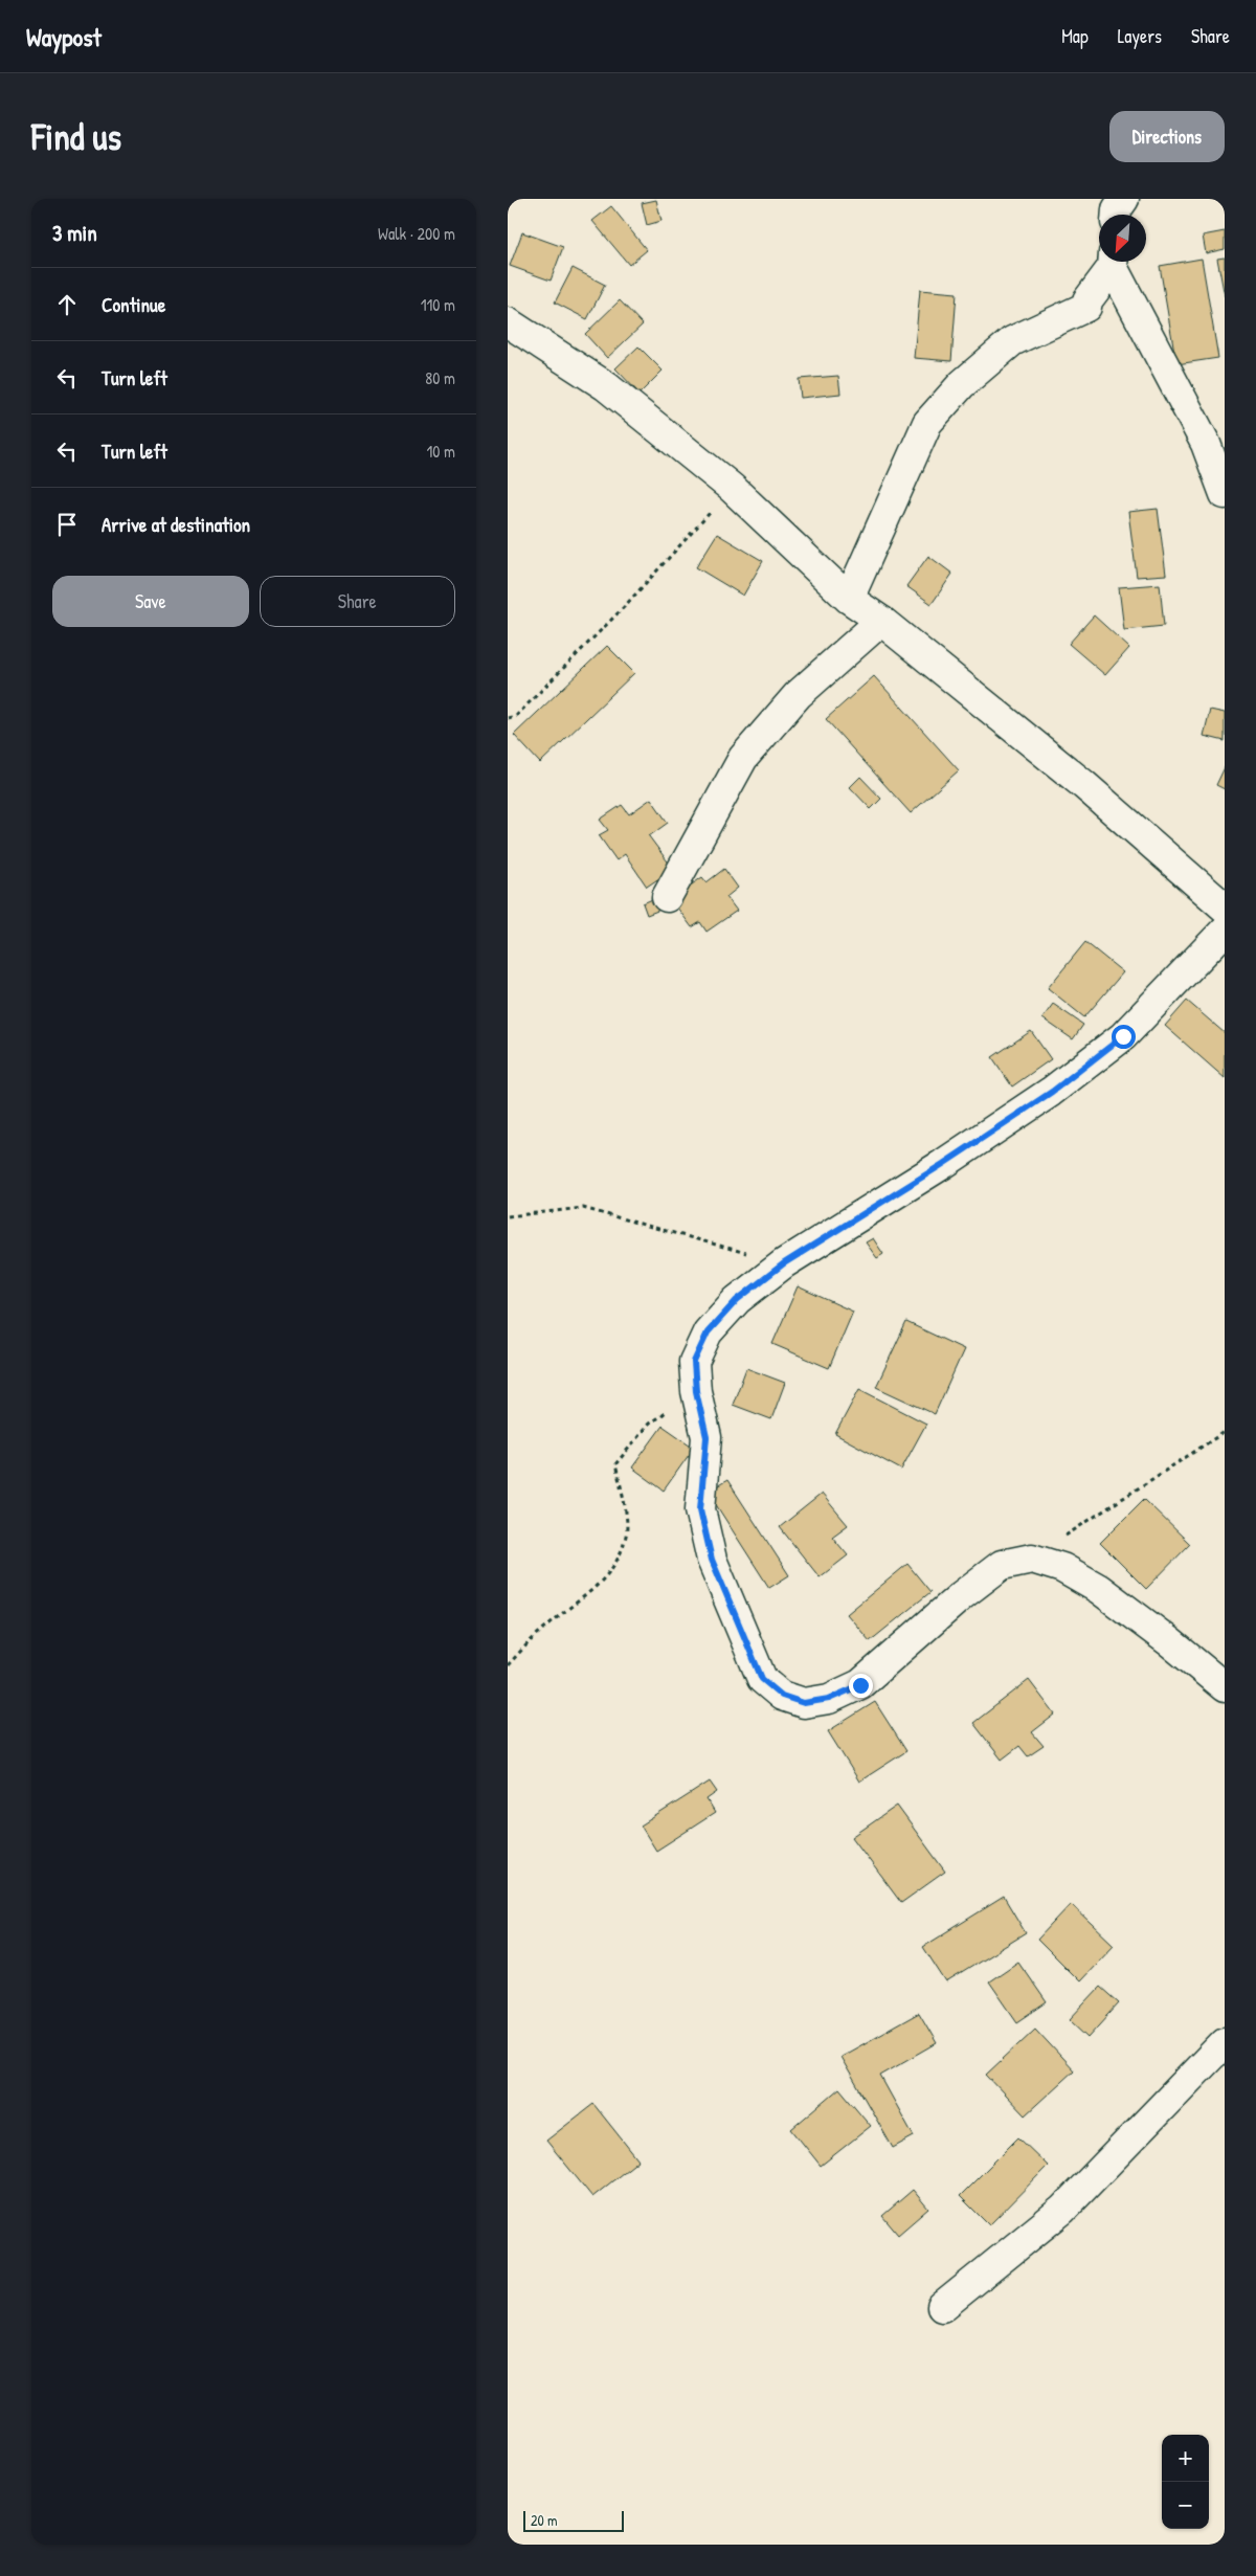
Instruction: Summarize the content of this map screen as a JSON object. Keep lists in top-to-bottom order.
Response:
{
  "scale_bar": "20 m",
  "north": "bottom left",
  "page": {
    "header": "Waypost",
    "nav": ["Map", "Layers", "Share"],
    "buttons": [
      "Directions",
      ["Save", "Share"]
    ],
    "title": "Find us",
    "heading": ["3 min", "Walk · 200 m"],
    "list": [
      ["Continue", "110 m"],
      ["Turn left", "80 m"],
      ["Turn left", "10 m"],
      "Arrive at destination"
    ],
    "map_buttons": ["+", "−"],
    "scale": "20 m"
  }
}
